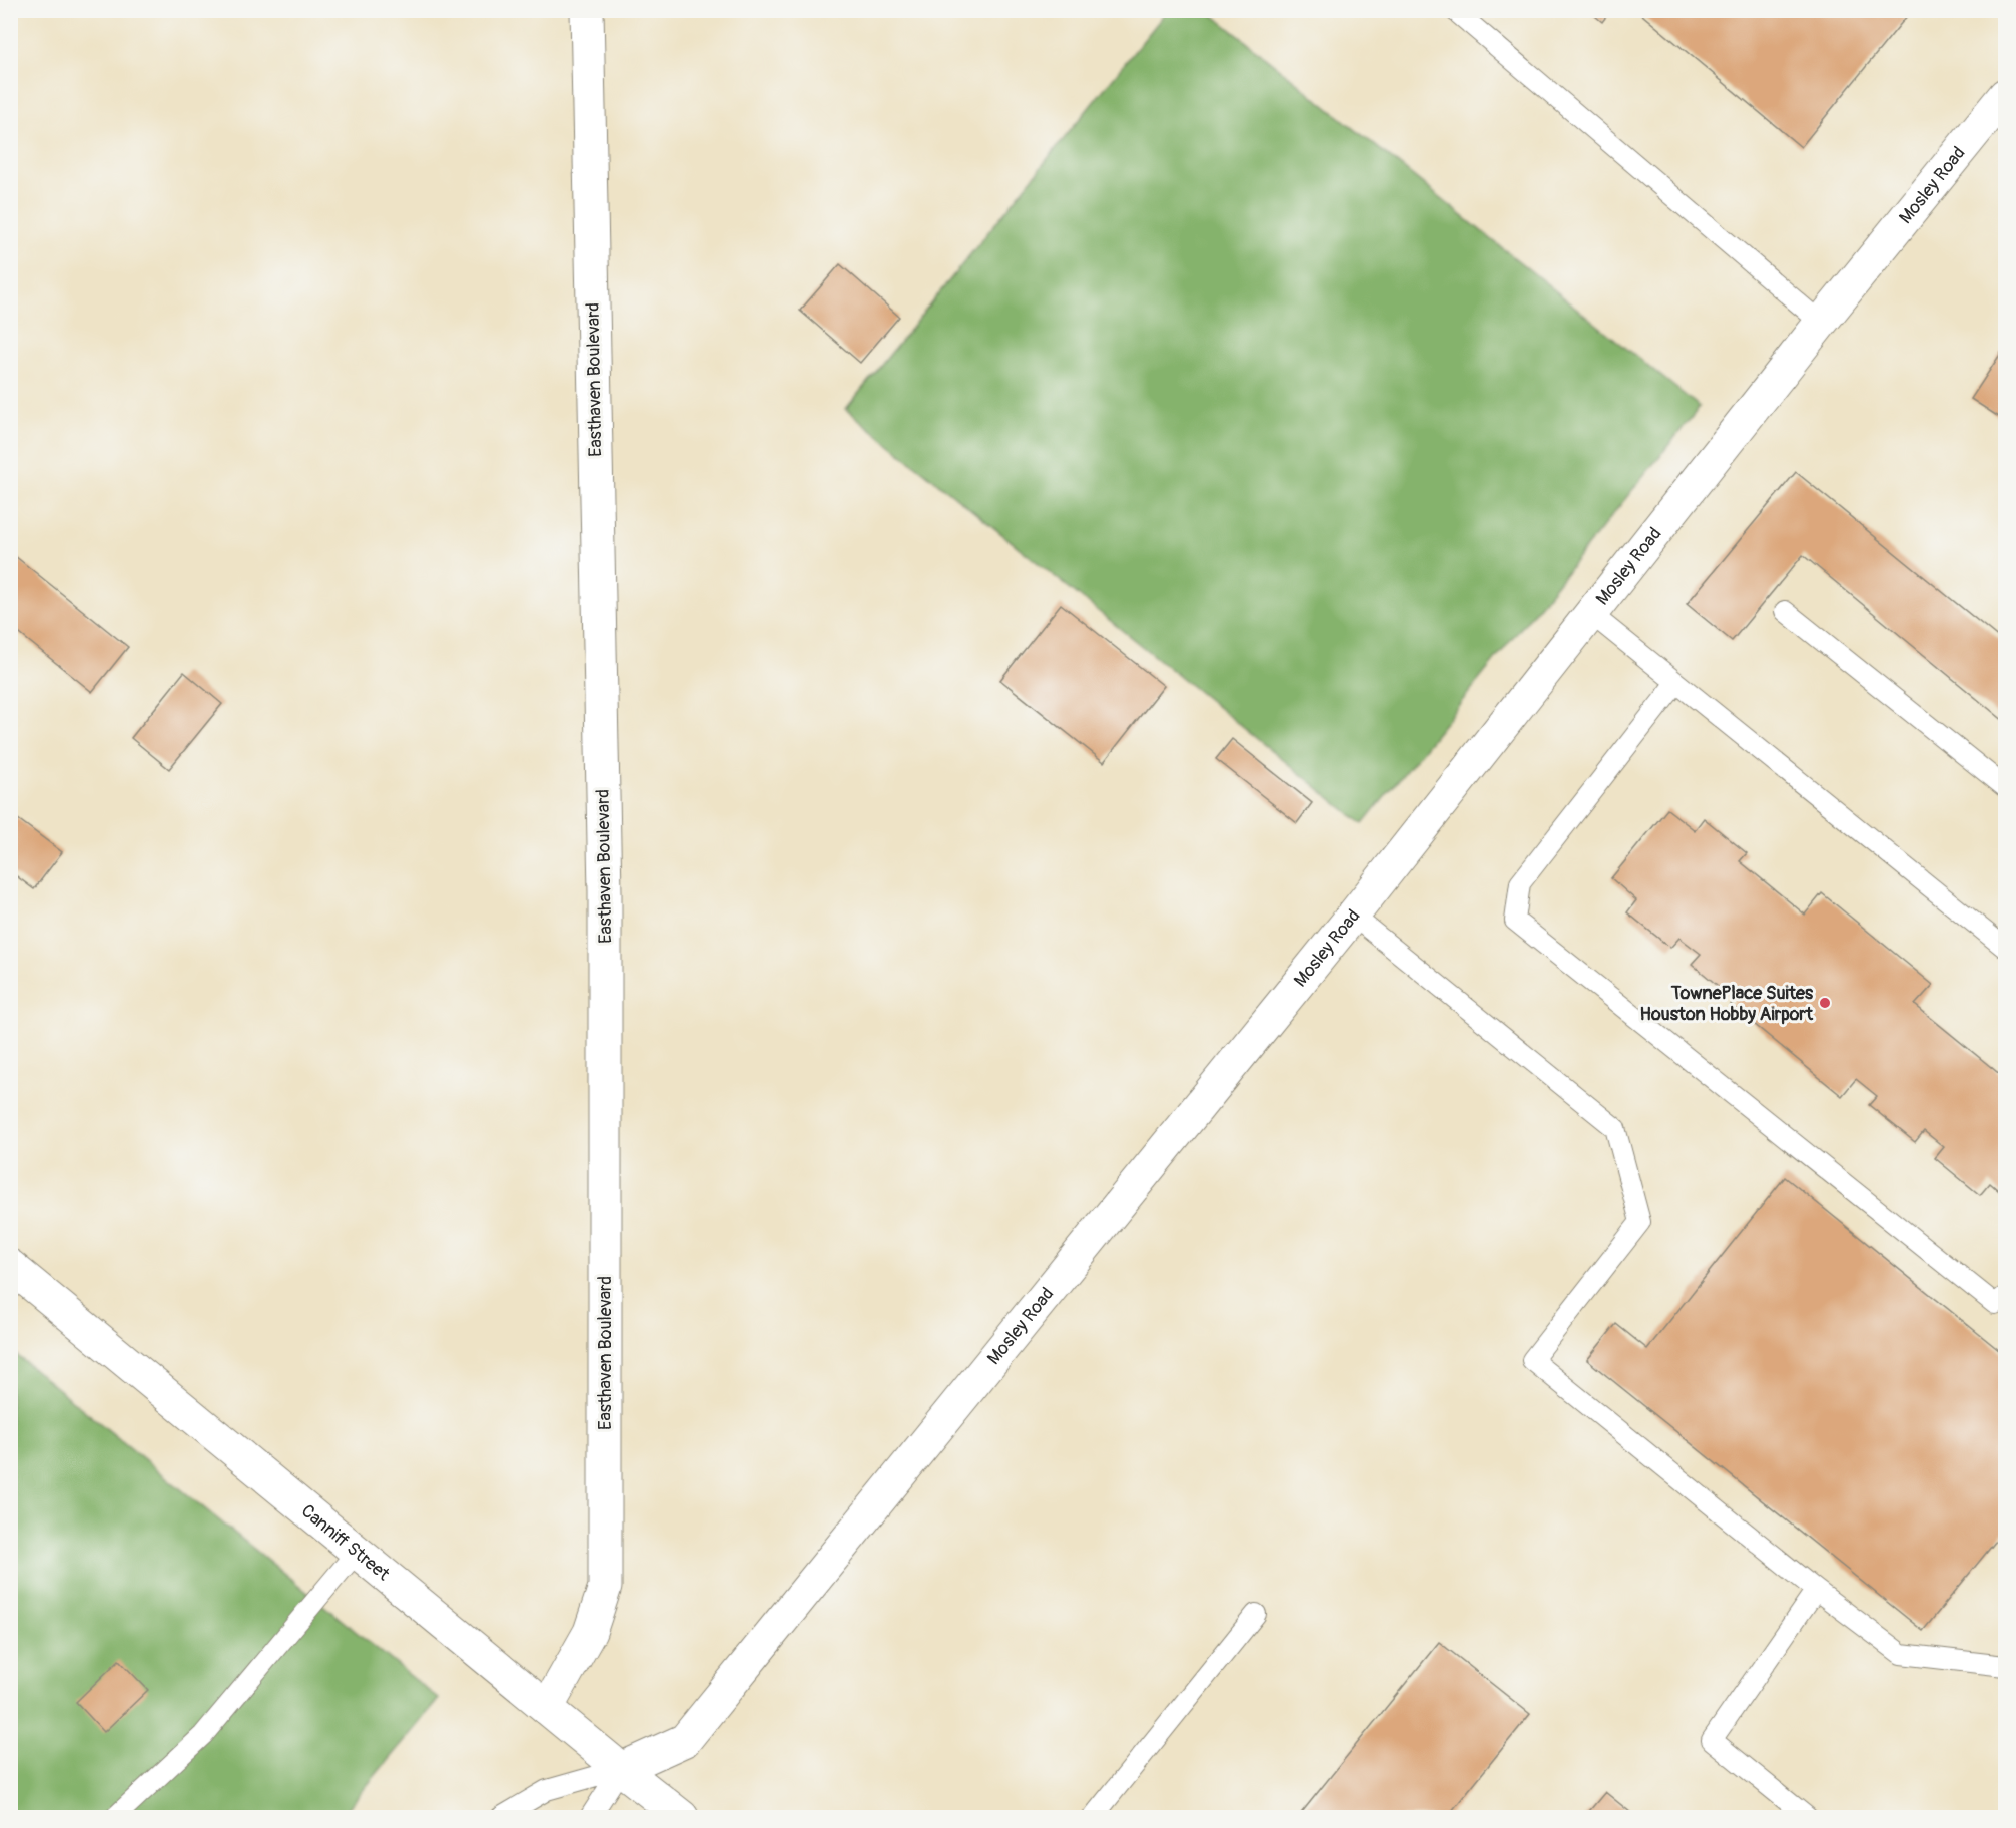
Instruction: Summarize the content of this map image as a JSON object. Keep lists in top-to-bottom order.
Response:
{
  "streets": {
    "street": ["Mosley Road", "Easthaven Boulevard", "Canniff Street"]
  },
  "crossings": [
    ["Mosley Road", "Canniff Street"],
    ["Easthaven Boulevard", "Canniff Street"]
  ],
  "places": ["TownePlace Suites Houston Hobby Airport"]
}
